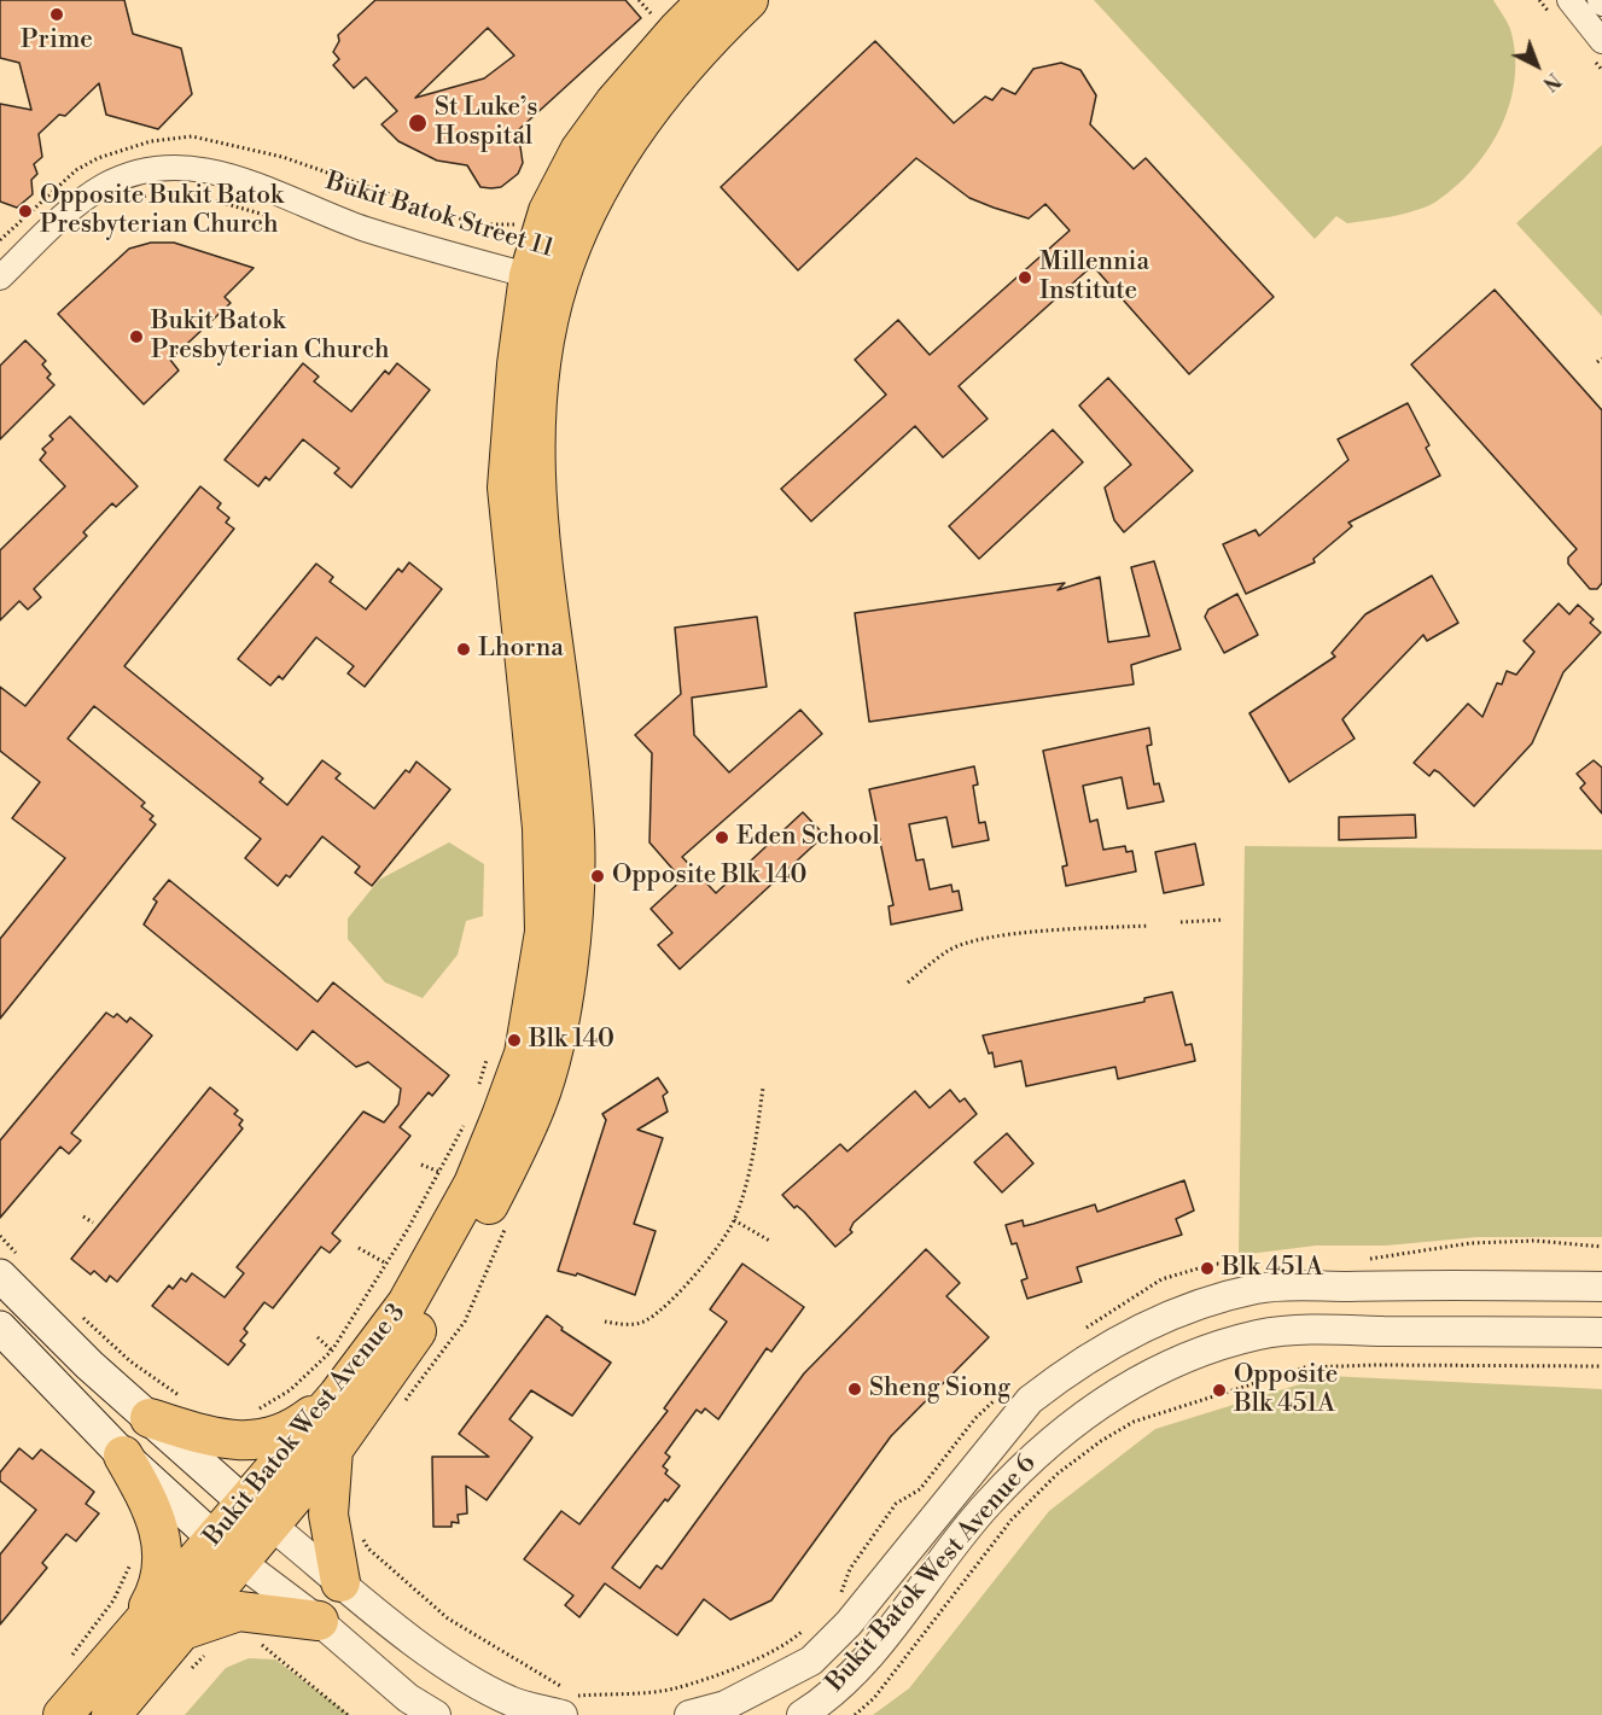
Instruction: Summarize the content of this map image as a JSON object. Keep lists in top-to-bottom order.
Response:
{
  "streets": {
    "main road": ["Bukit Batok West Avenue 3"],
    "street": ["Bukit Batok Street 11", "Bukit Batok West Avenue 6"]
  },
  "crossings": [
    ["Bukit Batok Street 11", "Bukit Batok West Avenue 3"]
  ],
  "places": [
    "Prime",
    "St Luke’s Hospital",
    "Opposite Bukit Batok Presbyterian Church",
    "Millennia Institute",
    "Bukit Batok Presbyterian Church",
    "Lhorna",
    "Eden School",
    "Opposite Blk 140",
    "Blk 140",
    "Blk 451A",
    "Sheng Siong",
    "Opposite Blk 451A"
  ],
  "north": "bottom right"
}
